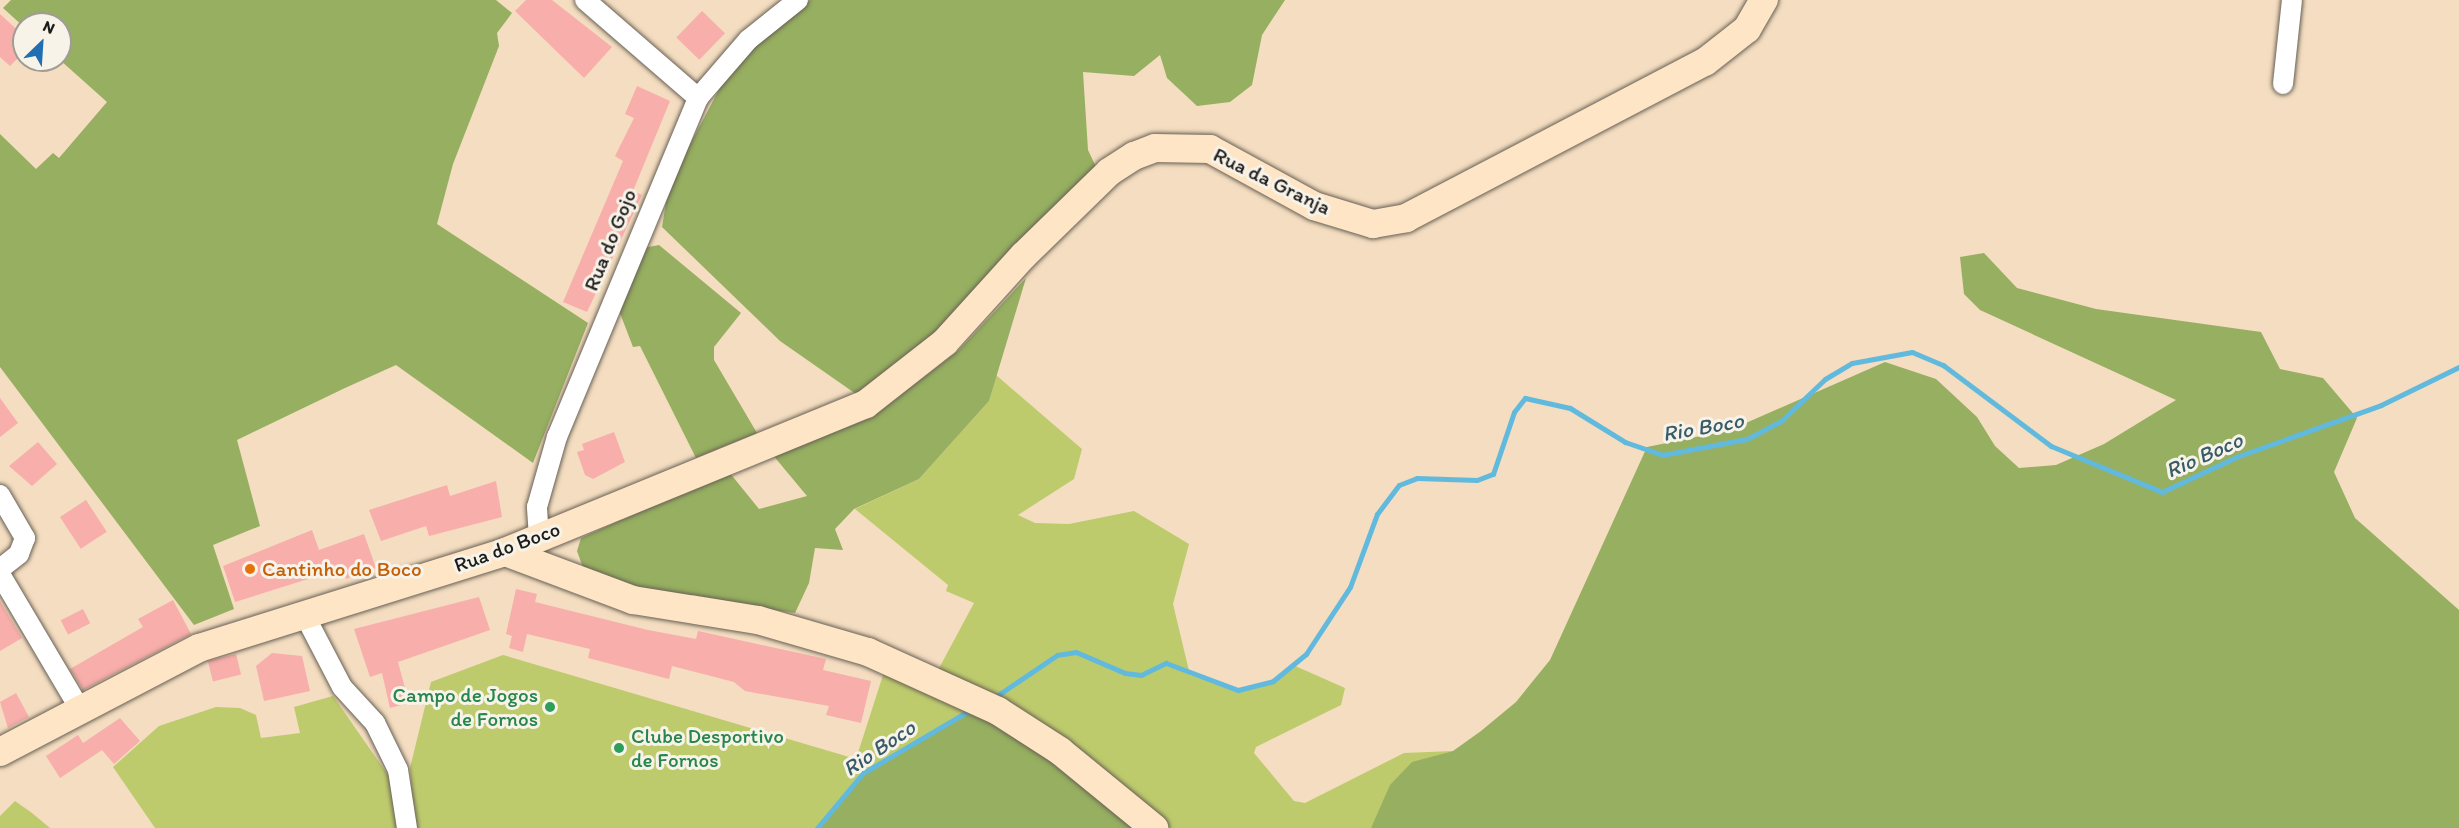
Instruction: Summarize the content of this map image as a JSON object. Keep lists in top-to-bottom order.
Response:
{
  "streets": {
    "street": ["Rua da Granja", "Rua do Gojo", "Rua do Boco"]
  },
  "crossings": [
    ["Rua da Granja", "Rua do Boco"],
    ["Rua do Gojo", "Rua do Boco"]
  ],
  "water": ["Rio Boco"],
  "places": ["Cantinho do Boco", "Campo de Jogos de Fornos", "Clube Desportivo de Fornos"],
  "north": "top right"
}
